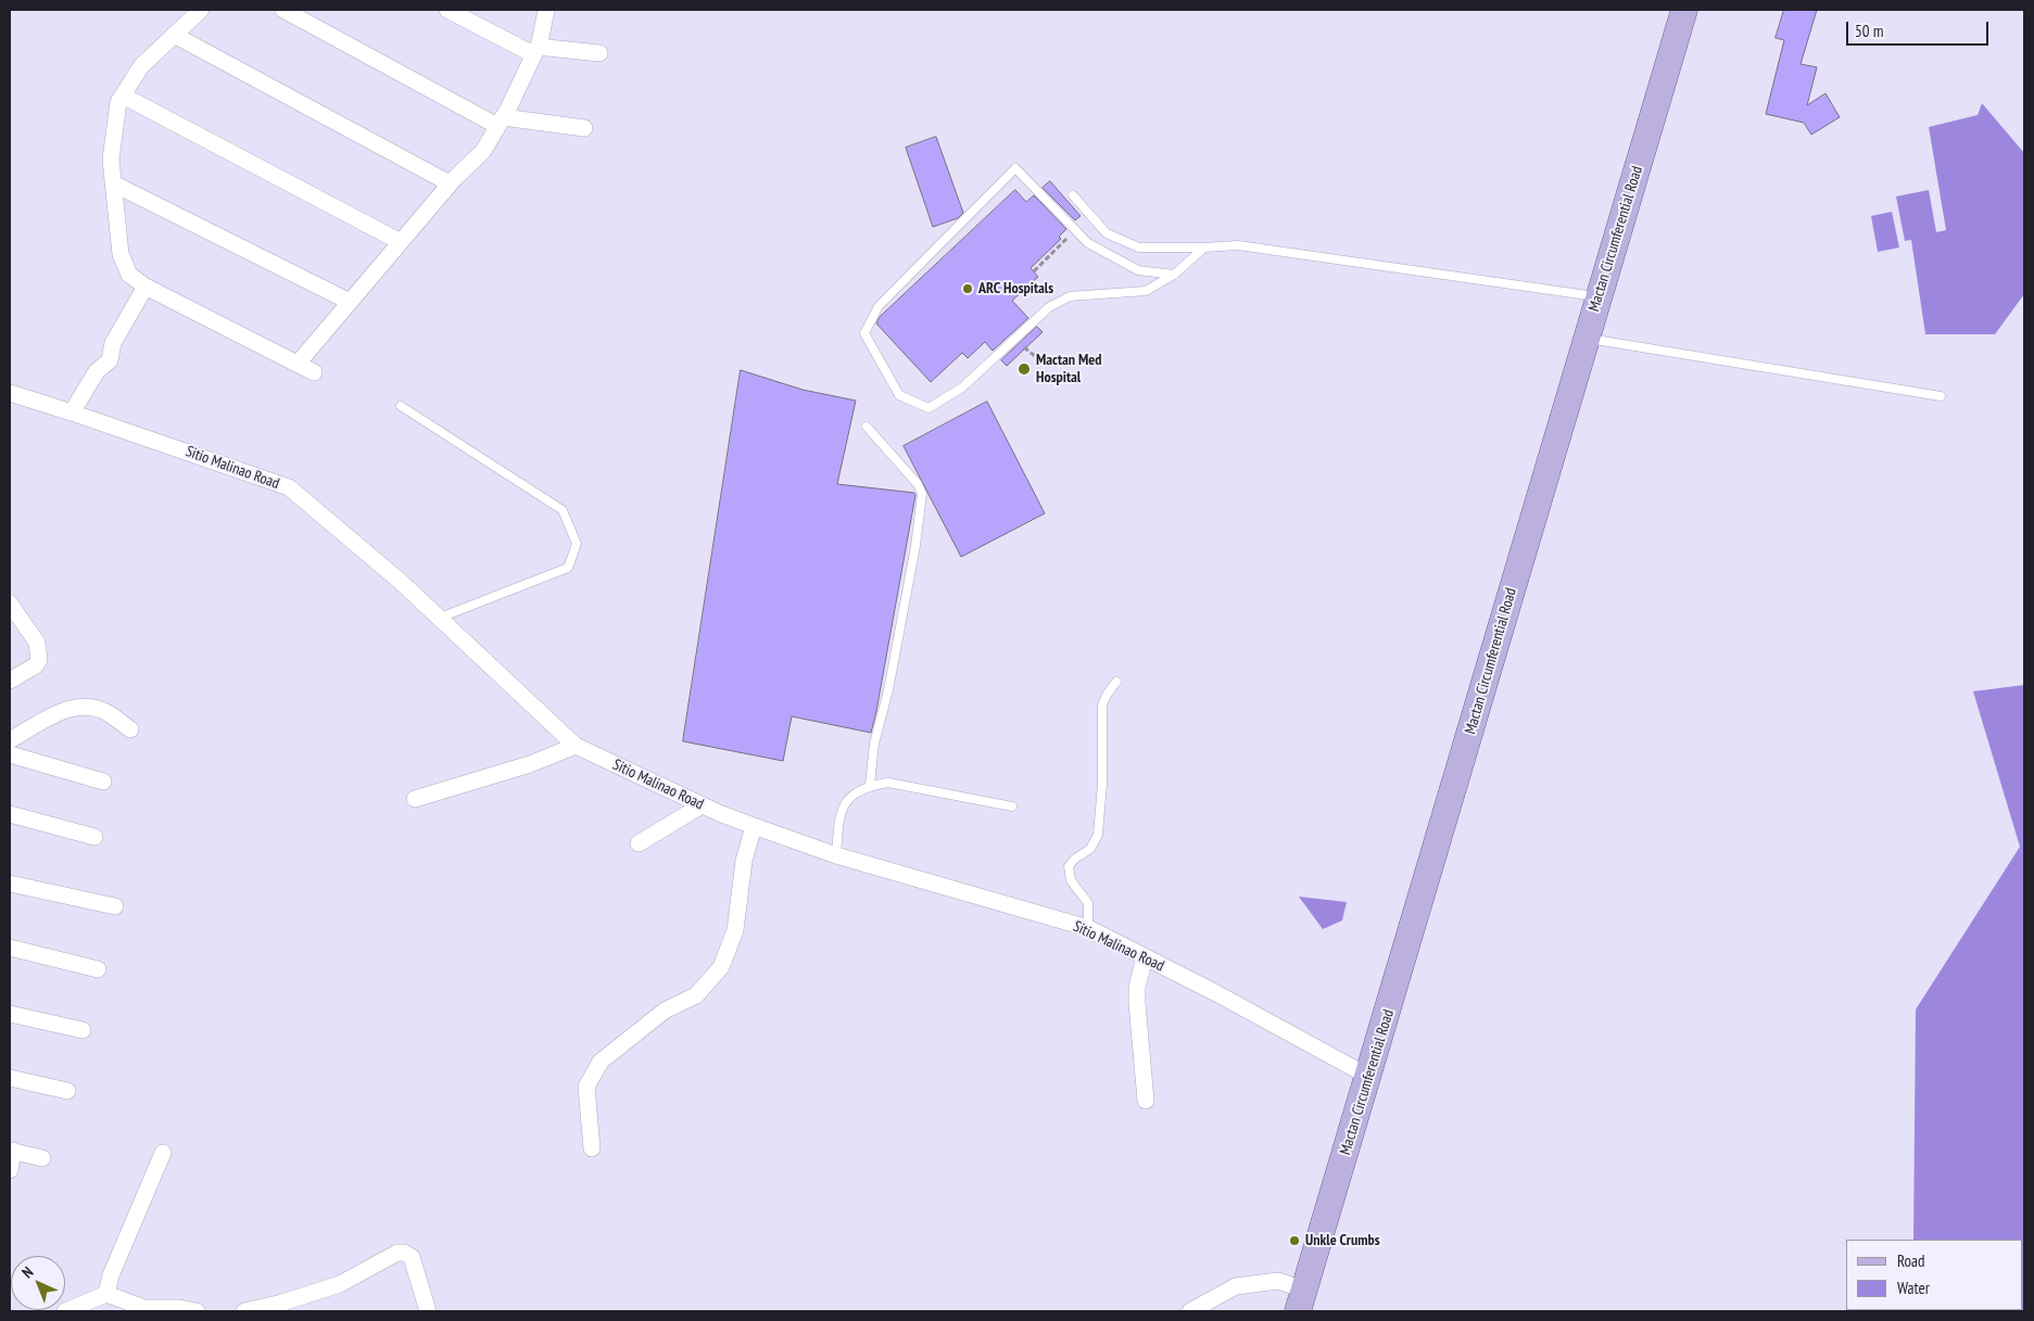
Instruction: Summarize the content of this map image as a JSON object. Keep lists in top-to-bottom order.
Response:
{
  "streets": {
    "main road": ["Mactan Circumferential Road"],
    "street": ["Sitio Malinao Road"]
  },
  "crossings": [
    ["Mactan Circumferential Road", "Sitio Malinao Road"]
  ],
  "places": ["ARC Hospitals", "Mactan Med Hospital", "Unkle Crumbs"],
  "legend": ["Road", "Water"],
  "scale_bar": "50 m",
  "north": "top left"
}
